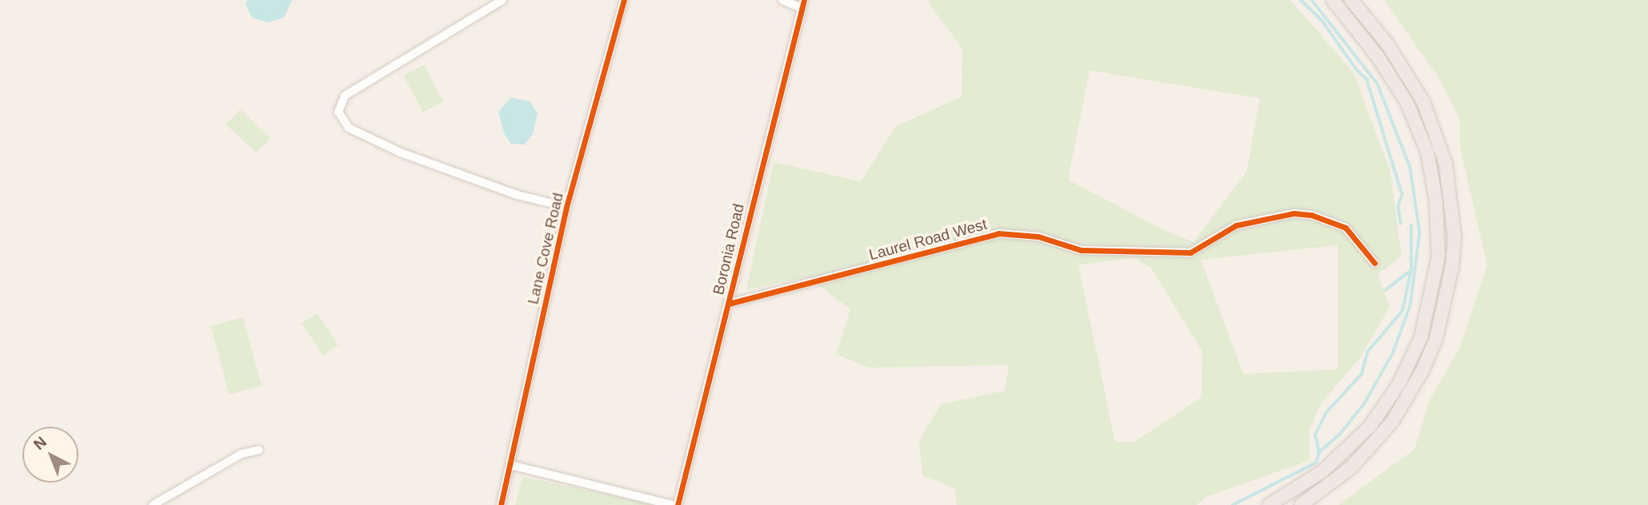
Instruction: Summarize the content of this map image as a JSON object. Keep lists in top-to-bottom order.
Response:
{
  "streets": {
    "street": ["Laurel Road West", "Lane Cove Road", "Boronia Road"]
  },
  "crossings": [
    ["Laurel Road West", "Boronia Road"]
  ],
  "north": "top left"
}
